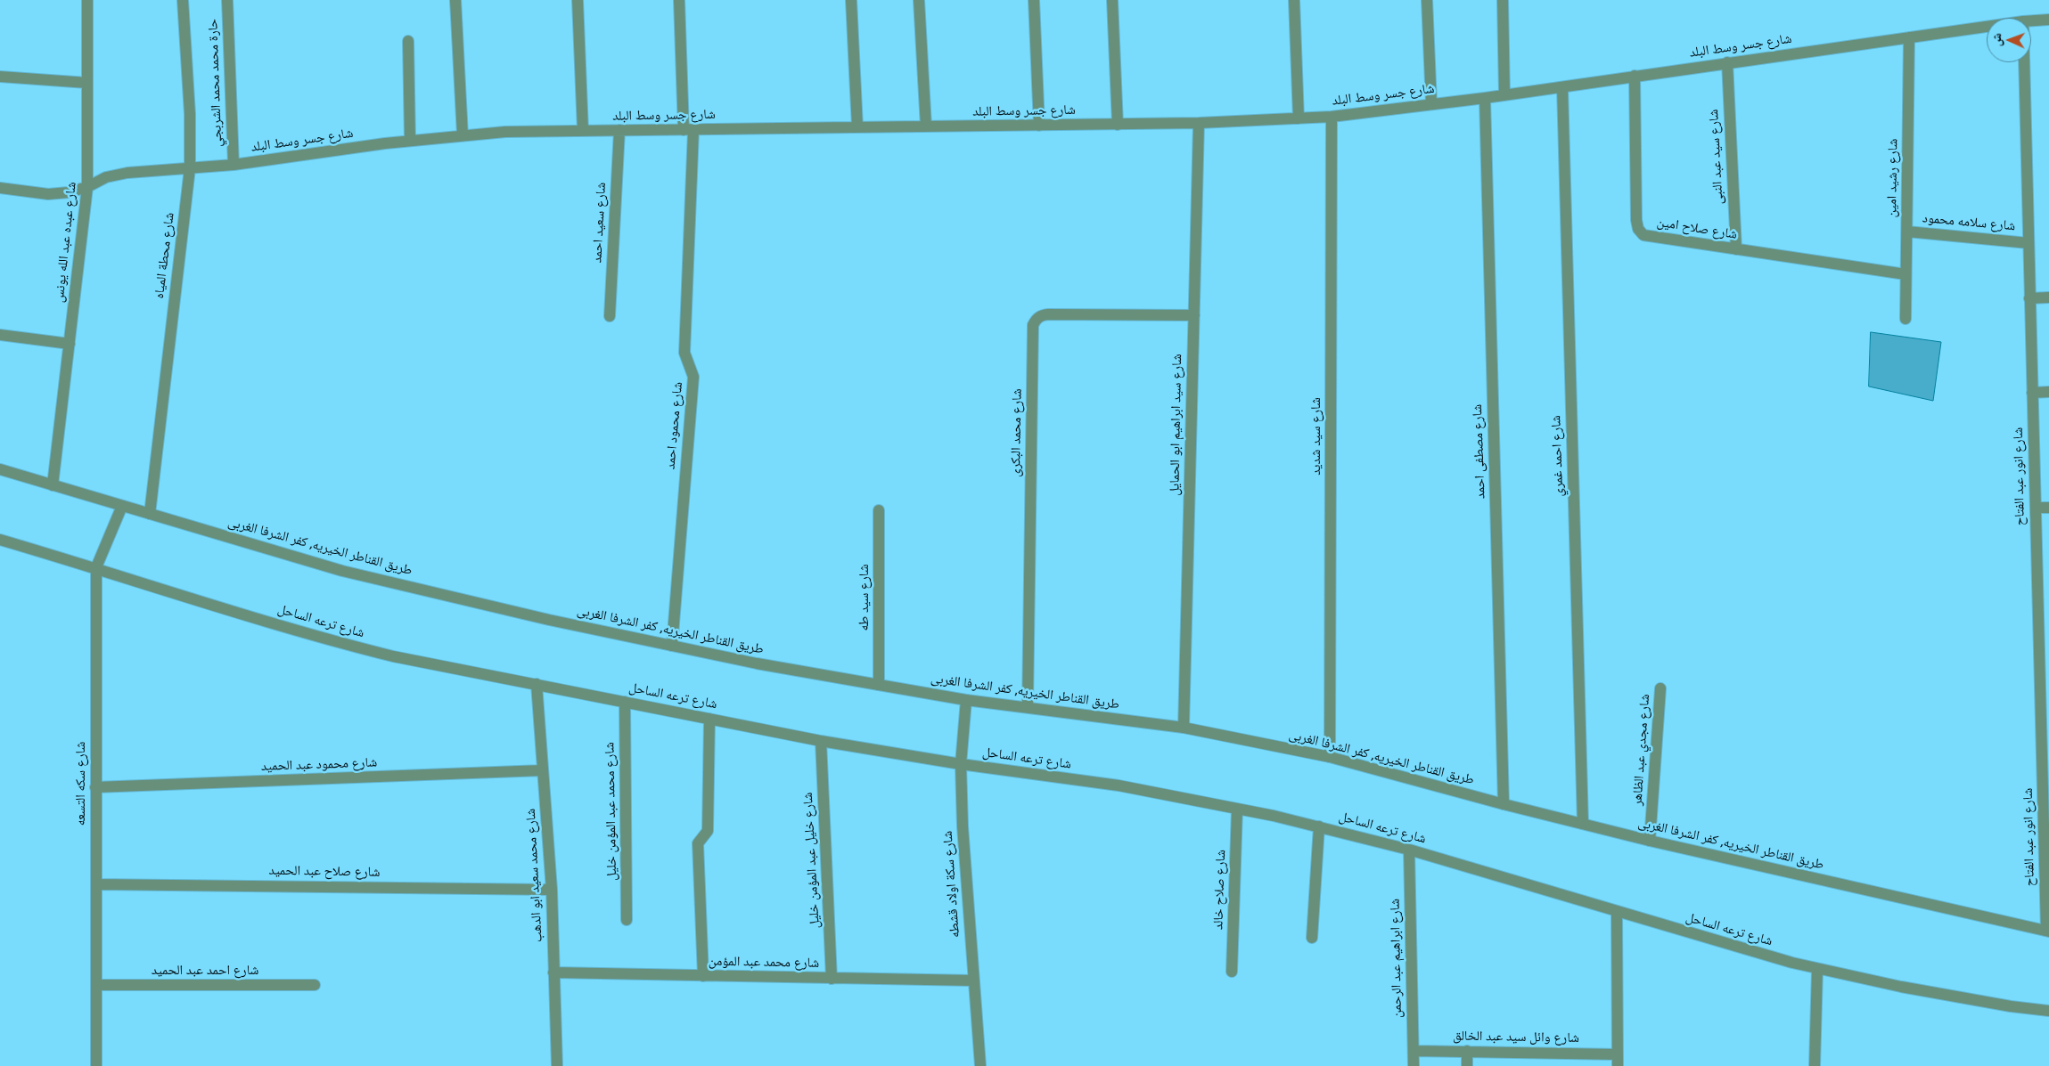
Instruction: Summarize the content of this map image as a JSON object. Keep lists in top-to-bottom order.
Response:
{
  "streets": {
    "street": [
      "شارع جسر وسط البلد",
      "حارة محمد محمد الشربجي",
      "شارع سيد عبد النبى",
      "شارع رشيد امين",
      "شارع سعيد احمد",
      "شارع سلامه محمود",
      "شارع صلاح امين",
      "شارع عبده عبد الله يونس",
      "شارع محطة المياه",
      "شارع سيد ابراهيم ابو الحمايل",
      "شارع محمود احمد",
      "شارع محمد البكرى",
      "شارع سيد شديد",
      "شارع مصطفى احمد",
      "شارع احمد غمري",
      "شارع انور عبد الفتاح",
      "طريق القناطر الخيريه, كفر الشرفا الغربى",
      "شارع سيد طه",
      "شارع ترعه الساحل",
      "شارع مجدي عبد الظاهر",
      "شارع محمود عبد الحميد",
      "شارع سكه التسعه",
      "شارع محمد عبد المؤمن خليل",
      "شارع خليل عبد المؤمن خليل",
      "شارع صلاح عبد الحميد",
      "شارع محمد سعيد ابو الدهب",
      "شارع سكة اولاد قشطه",
      "شارع صلاح خالد",
      "شارع ابراهيم عبد الرحمن",
      "شارع محمد عبد المؤمن",
      "شارع احمد عبد الحميد",
      "شارع وائل سيد عبد الخالق"
    ]
  },
  "crossings": [
    ["شارع جسر وسط البلد", "حارة محمد محمد الشربجي"],
    ["شارع جسر وسط البلد", "شارع سيد عبد النبى"],
    ["شارع جسر وسط البلد", "شارع رشيد امين"],
    ["شارع جسر وسط البلد", "شارع سعيد احمد"],
    ["شارع جسر وسط البلد", "شارع صلاح امين"],
    ["شارع جسر وسط البلد", "شارع عبده عبد الله يونس"],
    ["شارع جسر وسط البلد", "شارع محطة المياه"],
    ["شارع جسر وسط البلد", "شارع سيد ابراهيم ابو الحمايل"],
    ["شارع جسر وسط البلد", "شارع محمود احمد"],
    ["شارع جسر وسط البلد", "شارع سيد شديد"],
    ["شارع جسر وسط البلد", "شارع مصطفى احمد"],
    ["شارع جسر وسط البلد", "شارع احمد غمري"],
    ["شارع سيد عبد النبى", "شارع صلاح امين"],
    ["شارع رشيد امين", "شارع سلامه محمود"],
    ["شارع رشيد امين", "شارع صلاح امين"],
    ["شارع سلامه محمود", "شارع انور عبد الفتاح"],
    ["شارع عبده عبد الله يونس", "طريق القناطر الخيريه, كفر الشرفا الغربى"],
    ["شارع محطة المياه", "طريق القناطر الخيريه, كفر الشرفا الغربى"],
    ["شارع سيد ابراهيم ابو الحمايل", "شارع محمد البكرى"],
    ["شارع سيد ابراهيم ابو الحمايل", "طريق القناطر الخيريه, كفر الشرفا الغربى"],
    ["شارع محمود احمد", "طريق القناطر الخيريه, كفر الشرفا الغربى"],
    ["شارع محمد البكرى", "طريق القناطر الخيريه, كفر الشرفا الغربى"],
    ["شارع سيد شديد", "طريق القناطر الخيريه, كفر الشرفا الغربى"],
    ["شارع مصطفى احمد", "طريق القناطر الخيريه, كفر الشرفا الغربى"],
    ["شارع احمد غمري", "طريق القناطر الخيريه, كفر الشرفا الغربى"],
    ["شارع انور عبد الفتاح", "طريق القناطر الخيريه, كفر الشرفا الغربى"],
    ["طريق القناطر الخيريه, كفر الشرفا الغربى", "شارع سيد طه"],
    ["طريق القناطر الخيريه, كفر الشرفا الغربى", "شارع مجدي عبد الظاهر"],
    ["طريق القناطر الخيريه, كفر الشرفا الغربى", "شارع سكه التسعه"],
    ["طريق القناطر الخيريه, كفر الشرفا الغربى", "شارع سكة اولاد قشطه"],
    ["شارع ترعه الساحل", "شارع سكه التسعه"],
    ["شارع ترعه الساحل", "شارع محمد عبد المؤمن خليل"],
    ["شارع ترعه الساحل", "شارع خليل عبد المؤمن خليل"],
    ["شارع ترعه الساحل", "شارع محمد سعيد ابو الدهب"],
    ["شارع ترعه الساحل", "شارع سكة اولاد قشطه"],
    ["شارع ترعه الساحل", "شارع صلاح خالد"],
    ["شارع ترعه الساحل", "شارع ابراهيم عبد الرحمن"],
    ["شارع محمود عبد الحميد", "شارع سكه التسعه"],
    ["شارع محمود عبد الحميد", "شارع محمد سعيد ابو الدهب"],
    ["شارع سكه التسعه", "شارع صلاح عبد الحميد"],
    ["شارع سكه التسعه", "شارع احمد عبد الحميد"],
    ["شارع خليل عبد المؤمن خليل", "شارع محمد عبد المؤمن"],
    ["شارع صلاح عبد الحميد", "شارع محمد سعيد ابو الدهب"],
    ["شارع محمد سعيد ابو الدهب", "شارع محمد عبد المؤمن"],
    ["شارع سكة اولاد قشطه", "شارع محمد عبد المؤمن"],
    ["شارع ابراهيم عبد الرحمن", "شارع وائل سيد عبد الخالق"]
  ],
  "north": "left"
}
